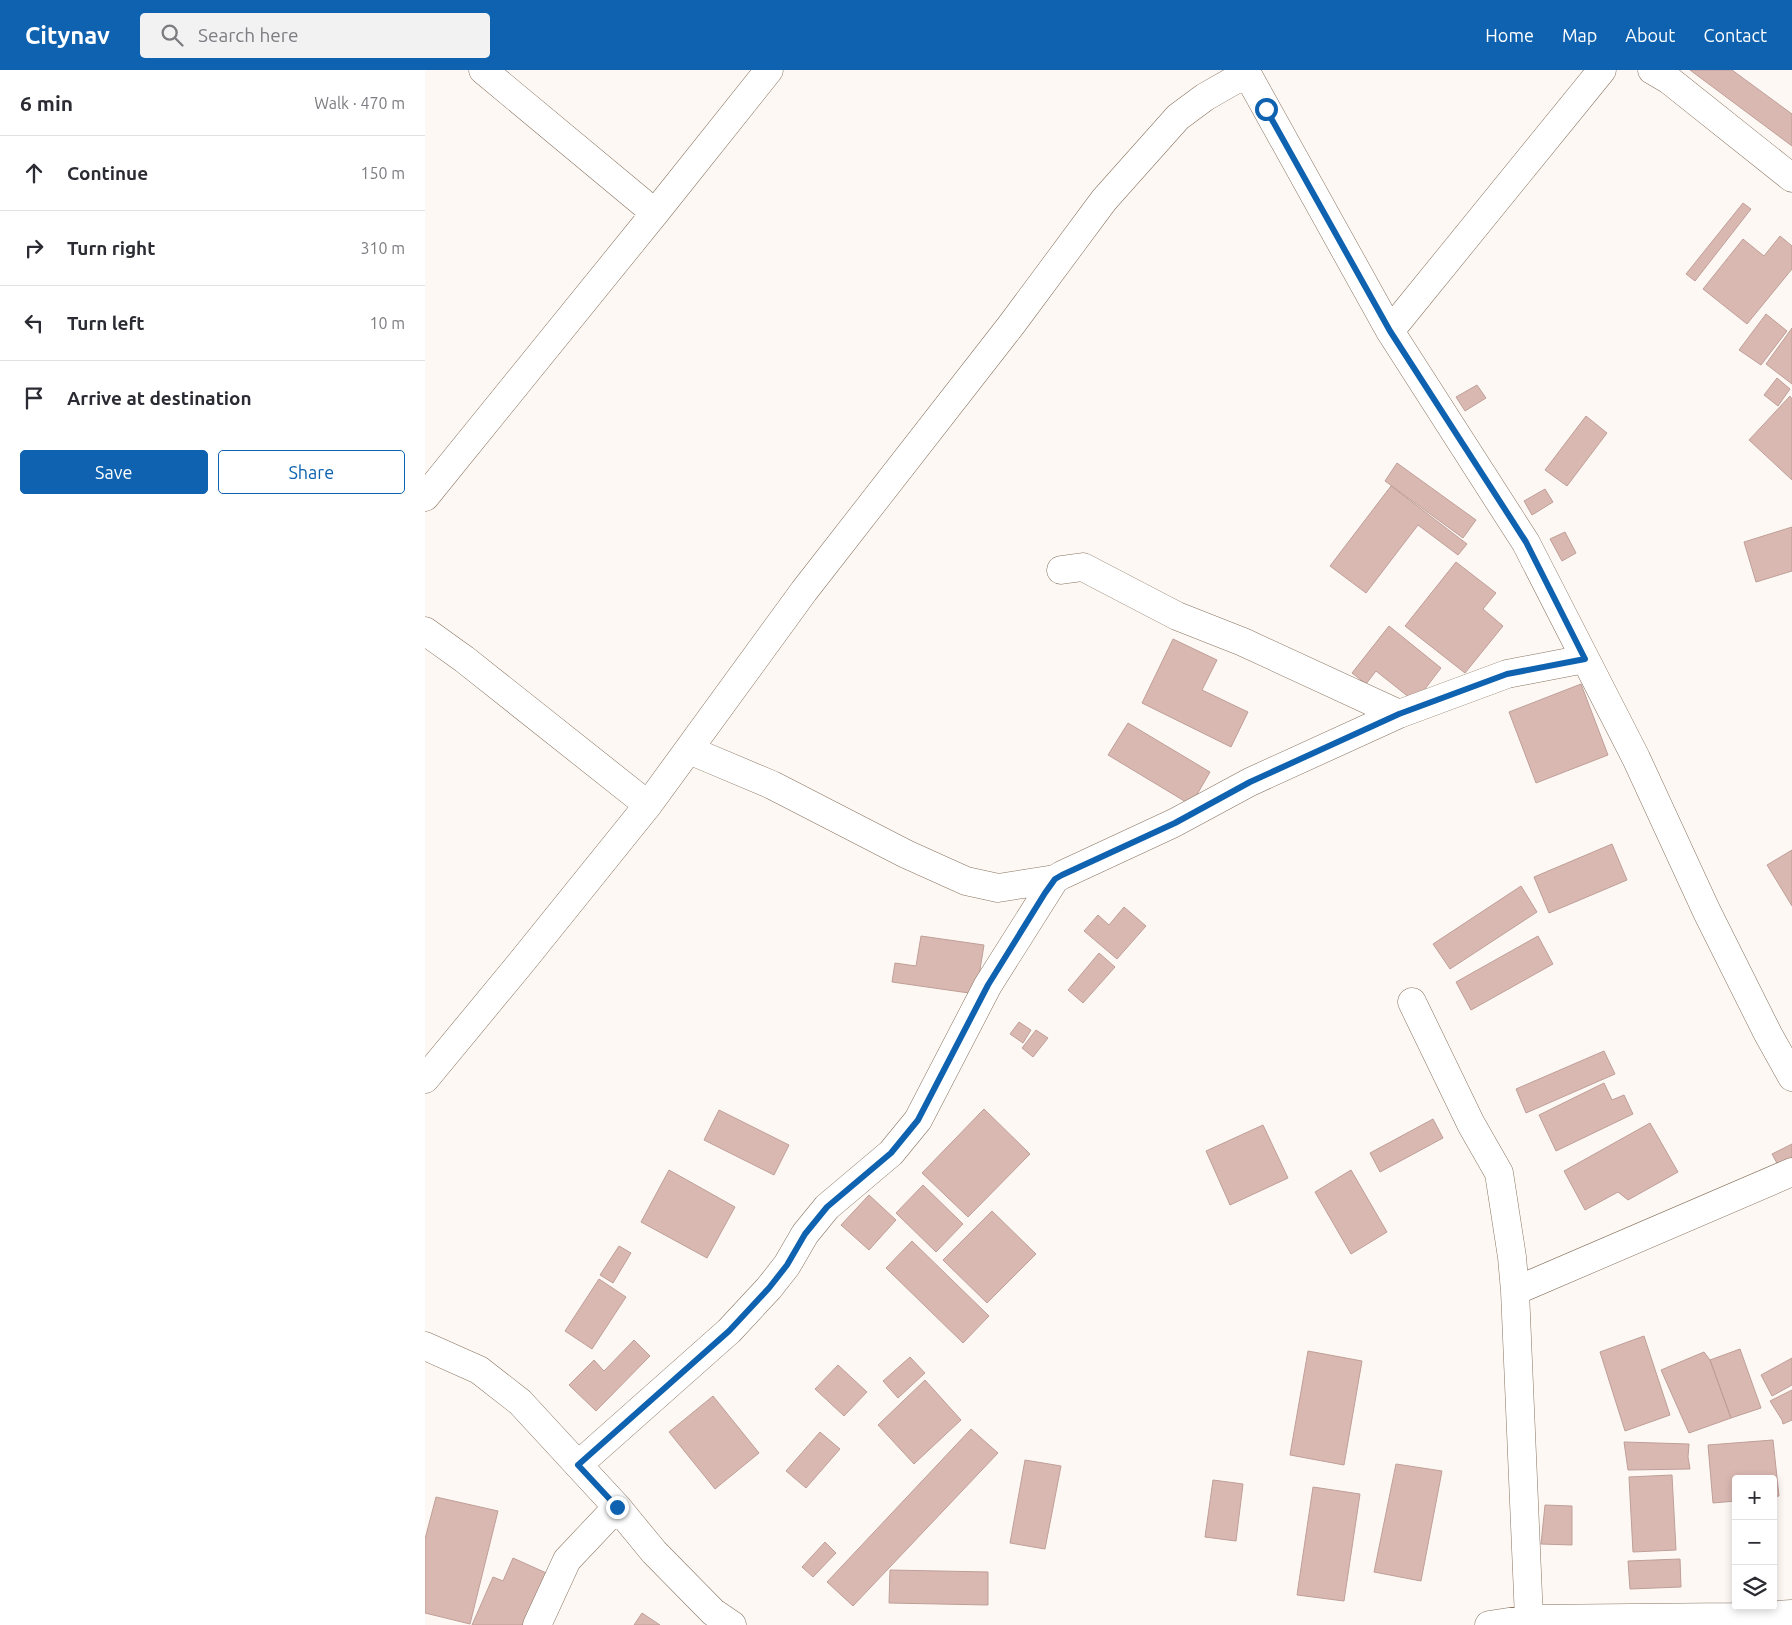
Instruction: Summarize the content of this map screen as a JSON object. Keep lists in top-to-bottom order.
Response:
{
  "page": {
    "header": "Citynav",
    "search": "Search here",
    "nav": [
      "Home",
      "Map",
      "About",
      "Contact"
    ],
    "heading": ["6 min", "Walk · 470 m"],
    "list": [
      ["Continue", "150 m"],
      ["Turn right", "310 m"],
      ["Turn left", "10 m"],
      "Arrive at destination"
    ],
    "buttons": ["Save", "Share"],
    "map_buttons": ["+", "−"]
  }
}
